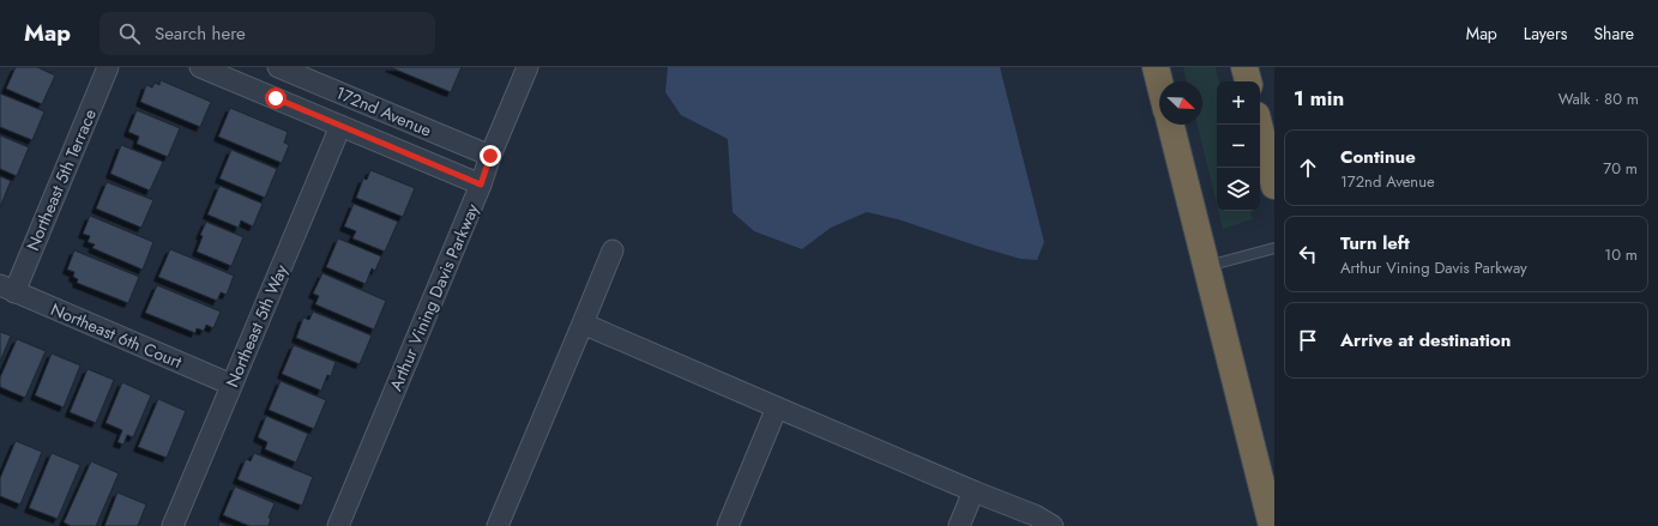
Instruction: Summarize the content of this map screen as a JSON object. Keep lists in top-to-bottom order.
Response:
{
  "streets": {
    "street": [
      "172nd Avenue",
      "Northeast 5th Terrace",
      "Arthur Vining Davis Parkway",
      "Northeast 5th Way",
      "Northeast 6th Court"
    ]
  },
  "crossings": [
    ["172nd Avenue", "Arthur Vining Davis Parkway"],
    ["172nd Avenue", "Northeast 5th Way"],
    ["Northeast 5th Terrace", "Northeast 6th Court"],
    ["Northeast 5th Way", "Northeast 6th Court"]
  ],
  "north": "bottom right",
  "page": {
    "header": "Map",
    "search": "Search here",
    "nav": ["Map", "Layers", "Share"],
    "heading": ["1 min", "Walk · 80 m"],
    "map_buttons": ["+", "−"],
    "list": [
      ["Continue", "172nd Avenue", "70 m"],
      ["Turn left", "Arthur Vining Davis Parkway", "10 m"],
      "Arrive at destination"
    ]
  }
}
